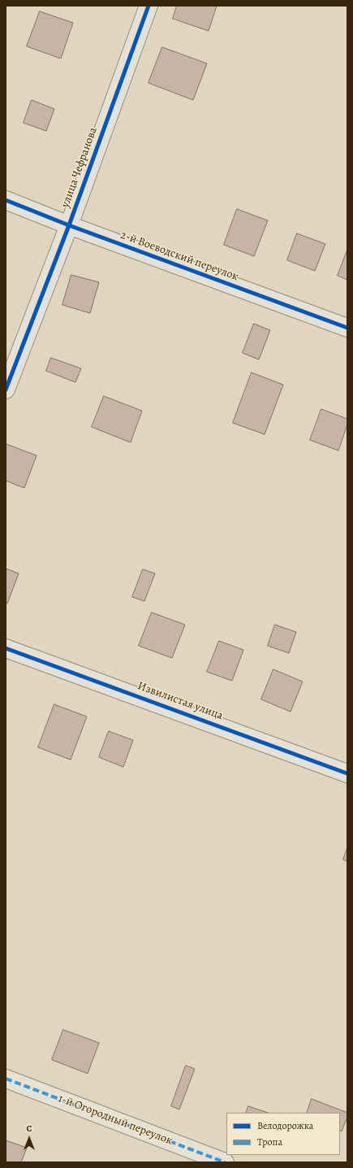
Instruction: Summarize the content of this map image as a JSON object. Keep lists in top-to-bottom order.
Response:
{
  "streets": {
    "street": [
      "улица Чефранова",
      "2-й Воеводский переулок",
      "Извилистая улица",
      "1-й Огородный переулок"
    ]
  },
  "crossings": [
    ["улица Чефранова", "2-й Воеводский переулок"]
  ],
  "legend": ["Велодорожка", "Тропа"],
  "north": "top"
}
